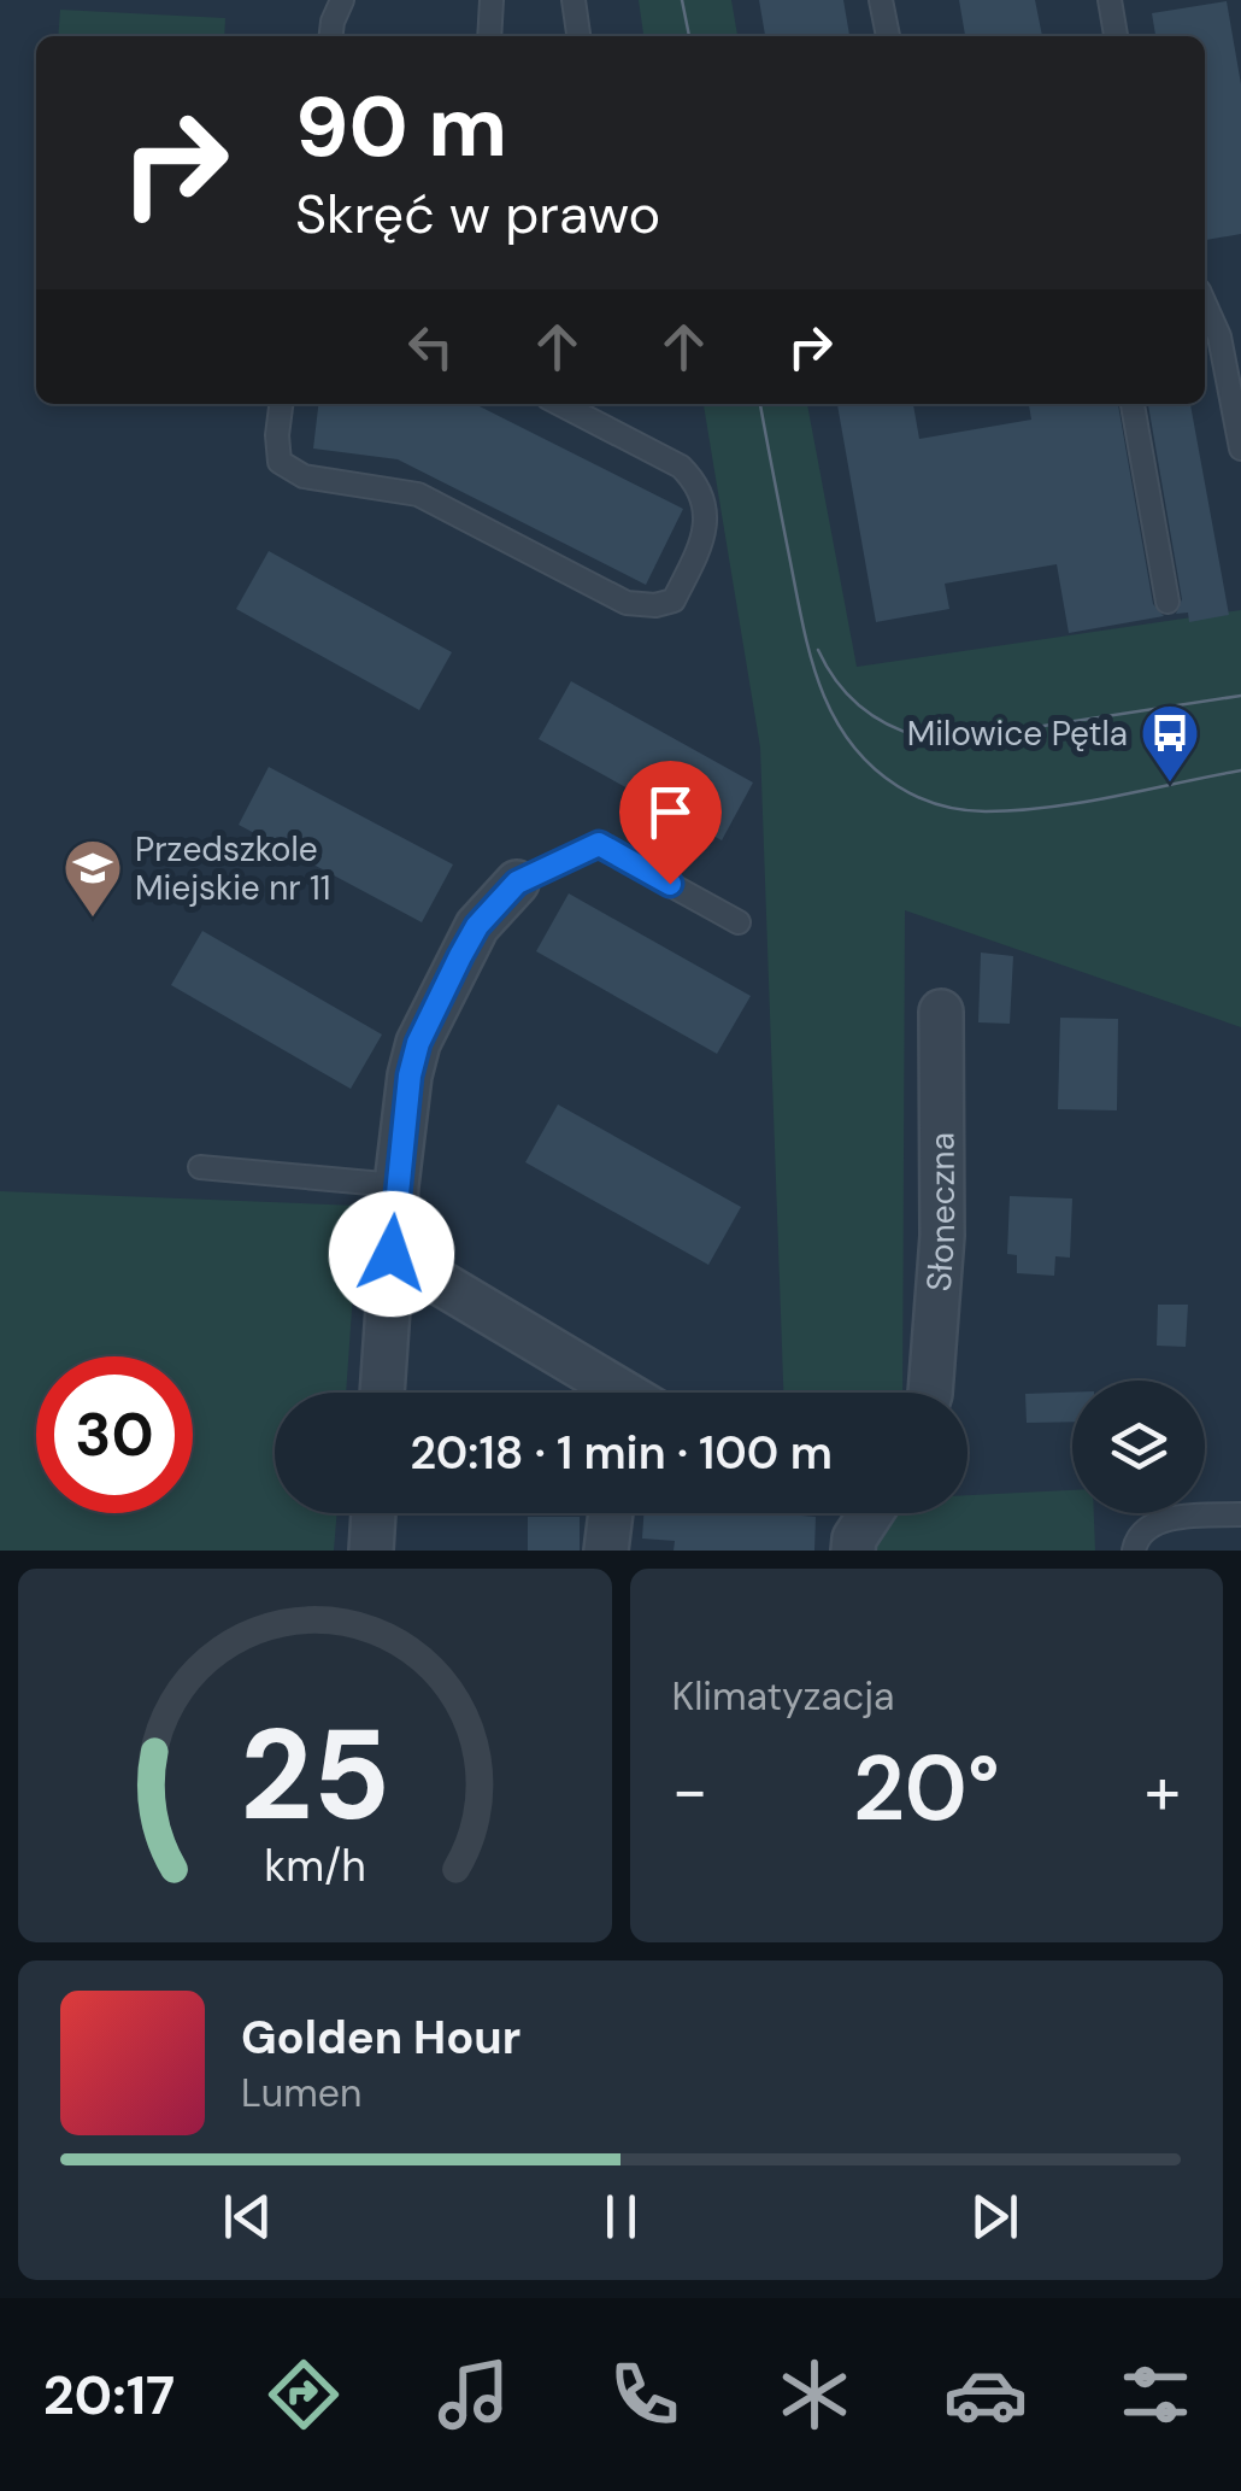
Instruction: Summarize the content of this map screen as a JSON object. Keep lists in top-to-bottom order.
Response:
{
  "streets": {
    "street": ["Słoneczna"]
  },
  "places": {
    "bus stop": ["Milowice Pętla"],
    "school or university": ["Przedszkole Miejskie nr 11"]
  },
  "page": {
    "turn": ["90 m", "Skręć w prawo"],
    "limit": "30",
    "trip": "20:18 · 1 min · 100 m",
    "tile": "Klimatyzacja",
    "heat": ["−", "20°", "+"],
    "song": ["Golden Hour", "Lumen"],
    "tabs": "20:17",
    "gauge": ["25", "km/h"]
  }
}
